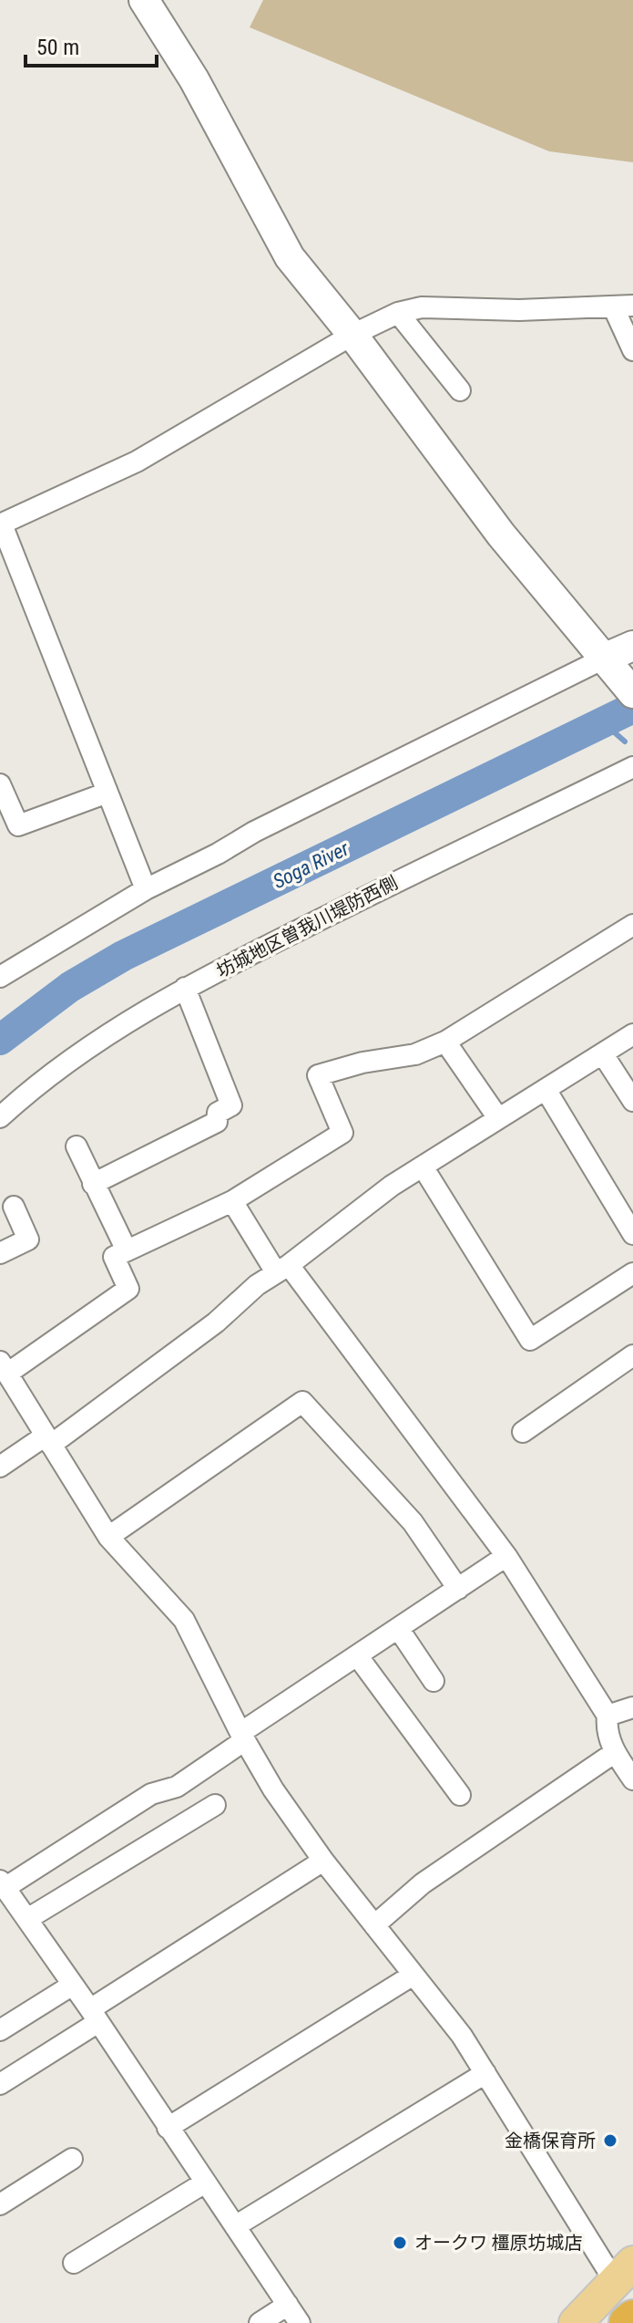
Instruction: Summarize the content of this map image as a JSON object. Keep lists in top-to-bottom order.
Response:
{
  "streets": {
    "street": ["坊城地区曽我川堤防西側"]
  },
  "water": ["Soga River"],
  "places": ["金橋保育所", "オークワ 橿原坊城店"],
  "scale_bar": "50 m"
}
